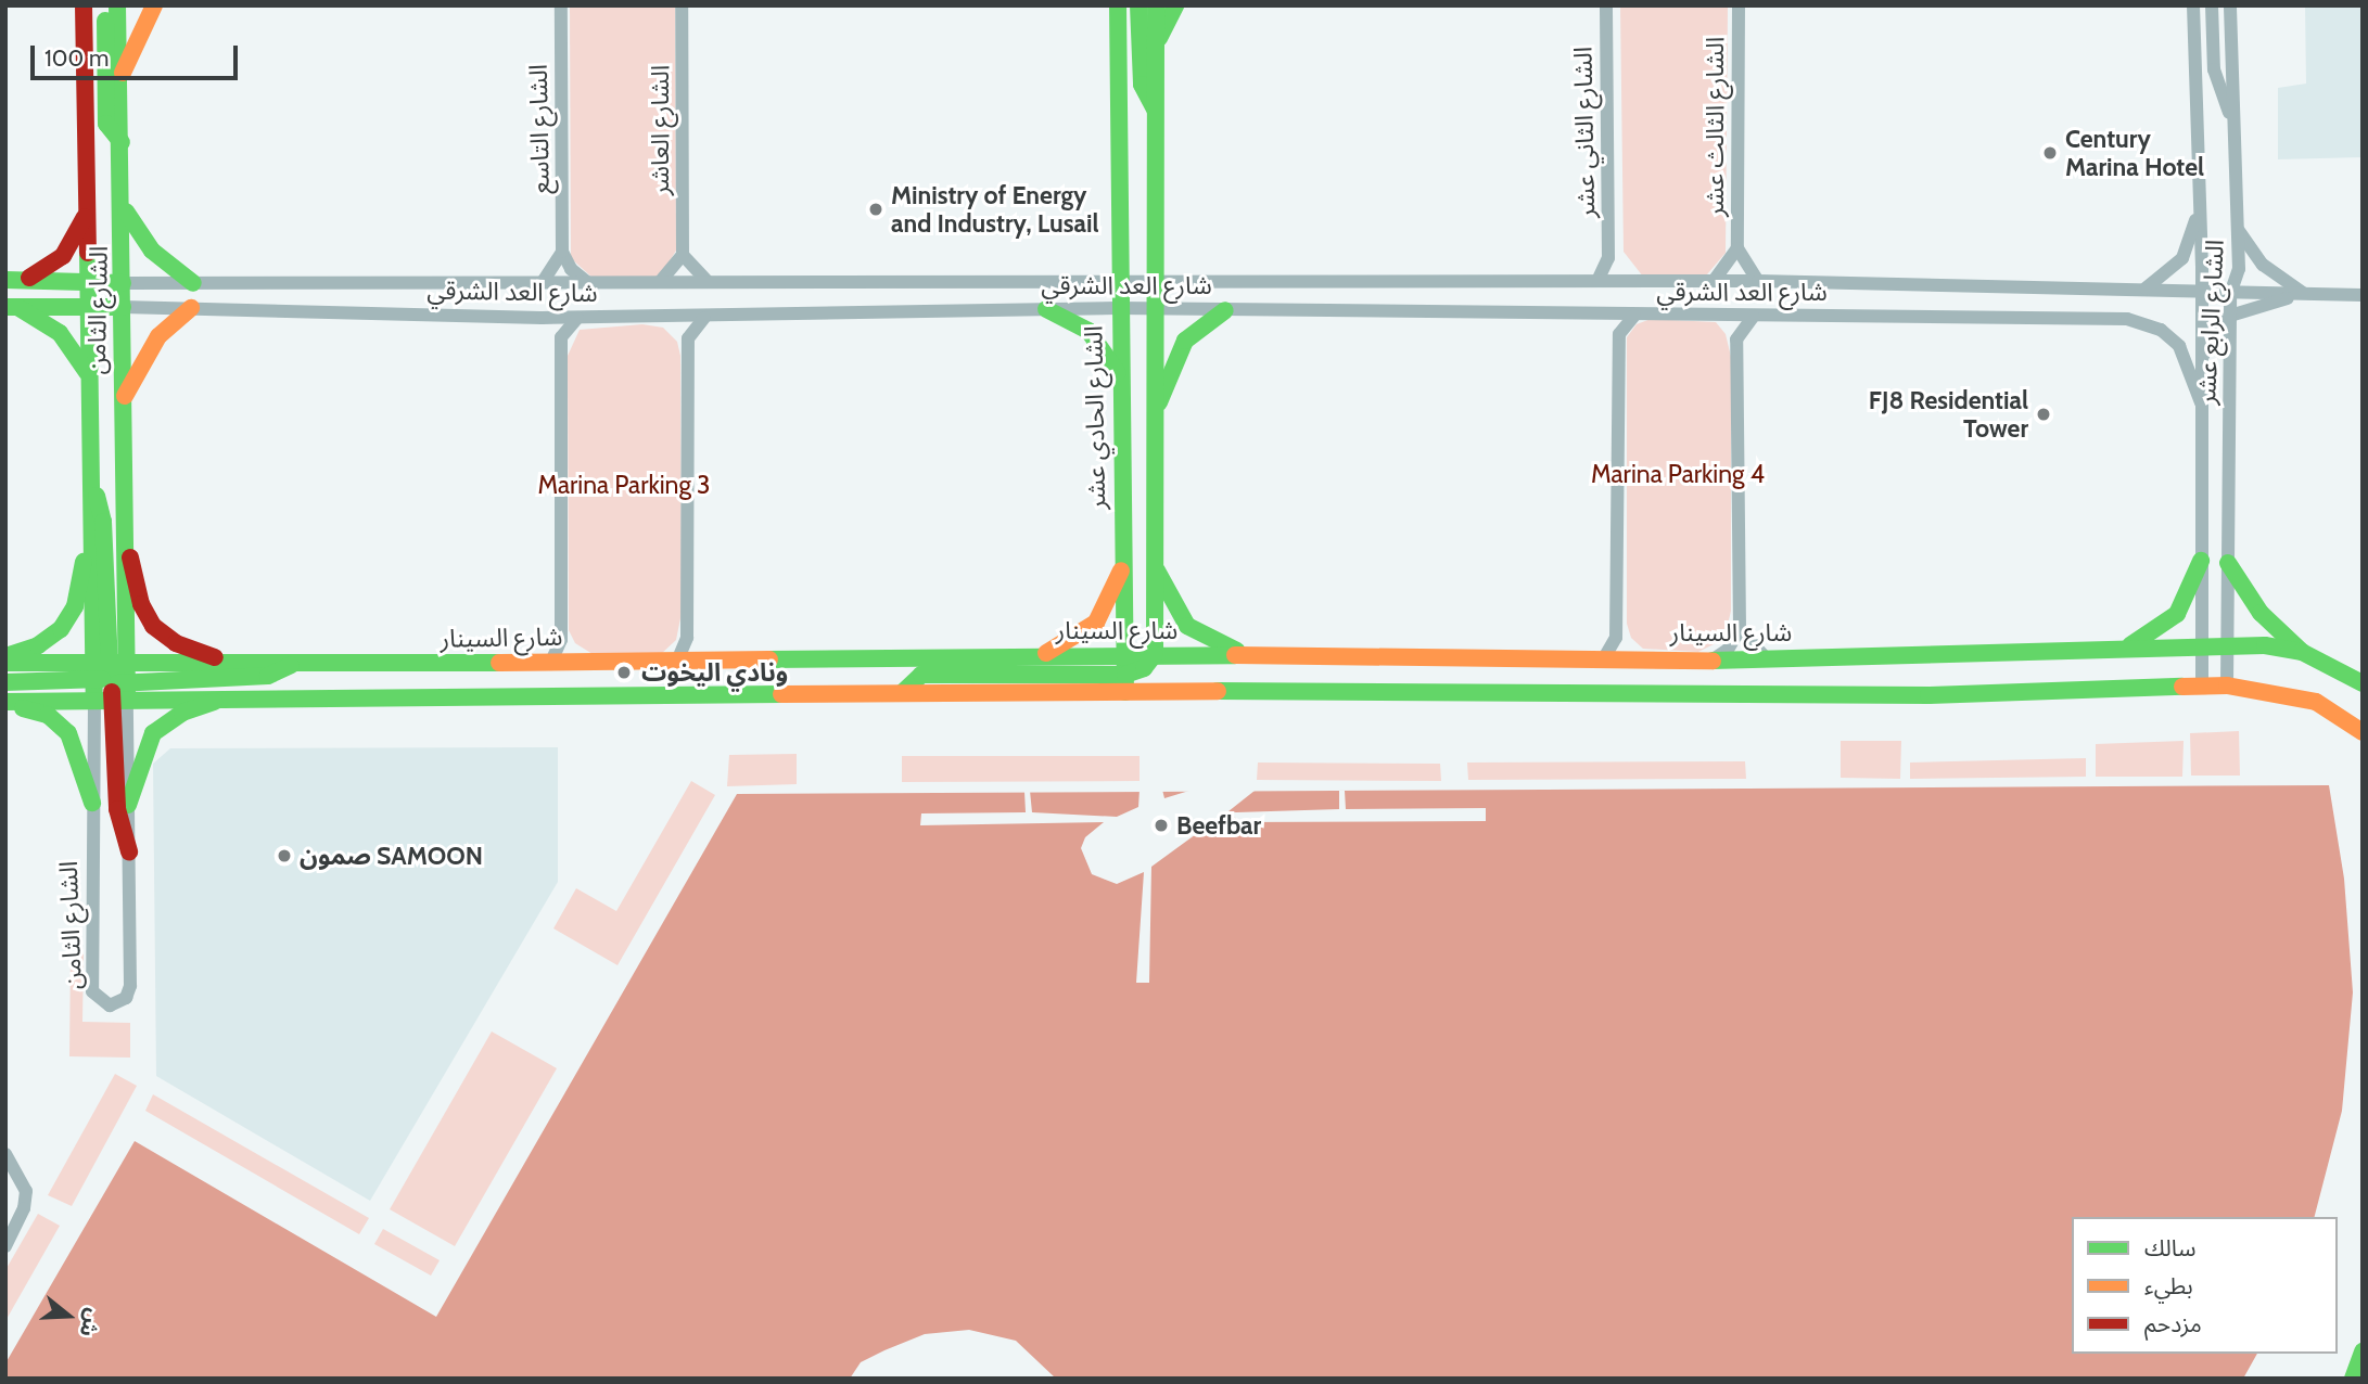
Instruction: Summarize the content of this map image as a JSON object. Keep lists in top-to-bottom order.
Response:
{
  "streets": {
    "street": [
      "الشارع الثالث عشر",
      "الشارع التاسع",
      "الشارع العاشر",
      "الشارع الثاني عشر",
      "شارع العد الشرقي",
      "الشارع الثامن",
      "الشارع الرابع عشر",
      "الشارع الحادي عشر",
      "شارع السينار"
    ]
  },
  "crossings": [
    ["الشارع الثالث عشر", "شارع العد الشرقي"],
    ["الشارع الثاني عشر", "شارع العد الشرقي"],
    ["شارع العد الشرقي", "الشارع الثامن"],
    ["شارع العد الشرقي", "الشارع الرابع عشر"],
    ["شارع العد الشرقي", "الشارع الحادي عشر"],
    ["الشارع الثامن", "شارع السينار"],
    ["الشارع الرابع عشر", "شارع السينار"],
    ["الشارع الحادي عشر", "شارع السينار"]
  ],
  "parks": ["Marina Parking 4", "Marina Parking 3"],
  "places": [
    "Century Marina Hotel",
    "Ministry of Energy and Industry, Lusail",
    "FJ8 Residential Tower",
    "ونادي اليخوت",
    "Beefbar",
    "صمون SAMOON"
  ],
  "legend": ["سالك", "بطيء", "مزدحم"],
  "scale_bar": "100 m",
  "north": "right"
}
